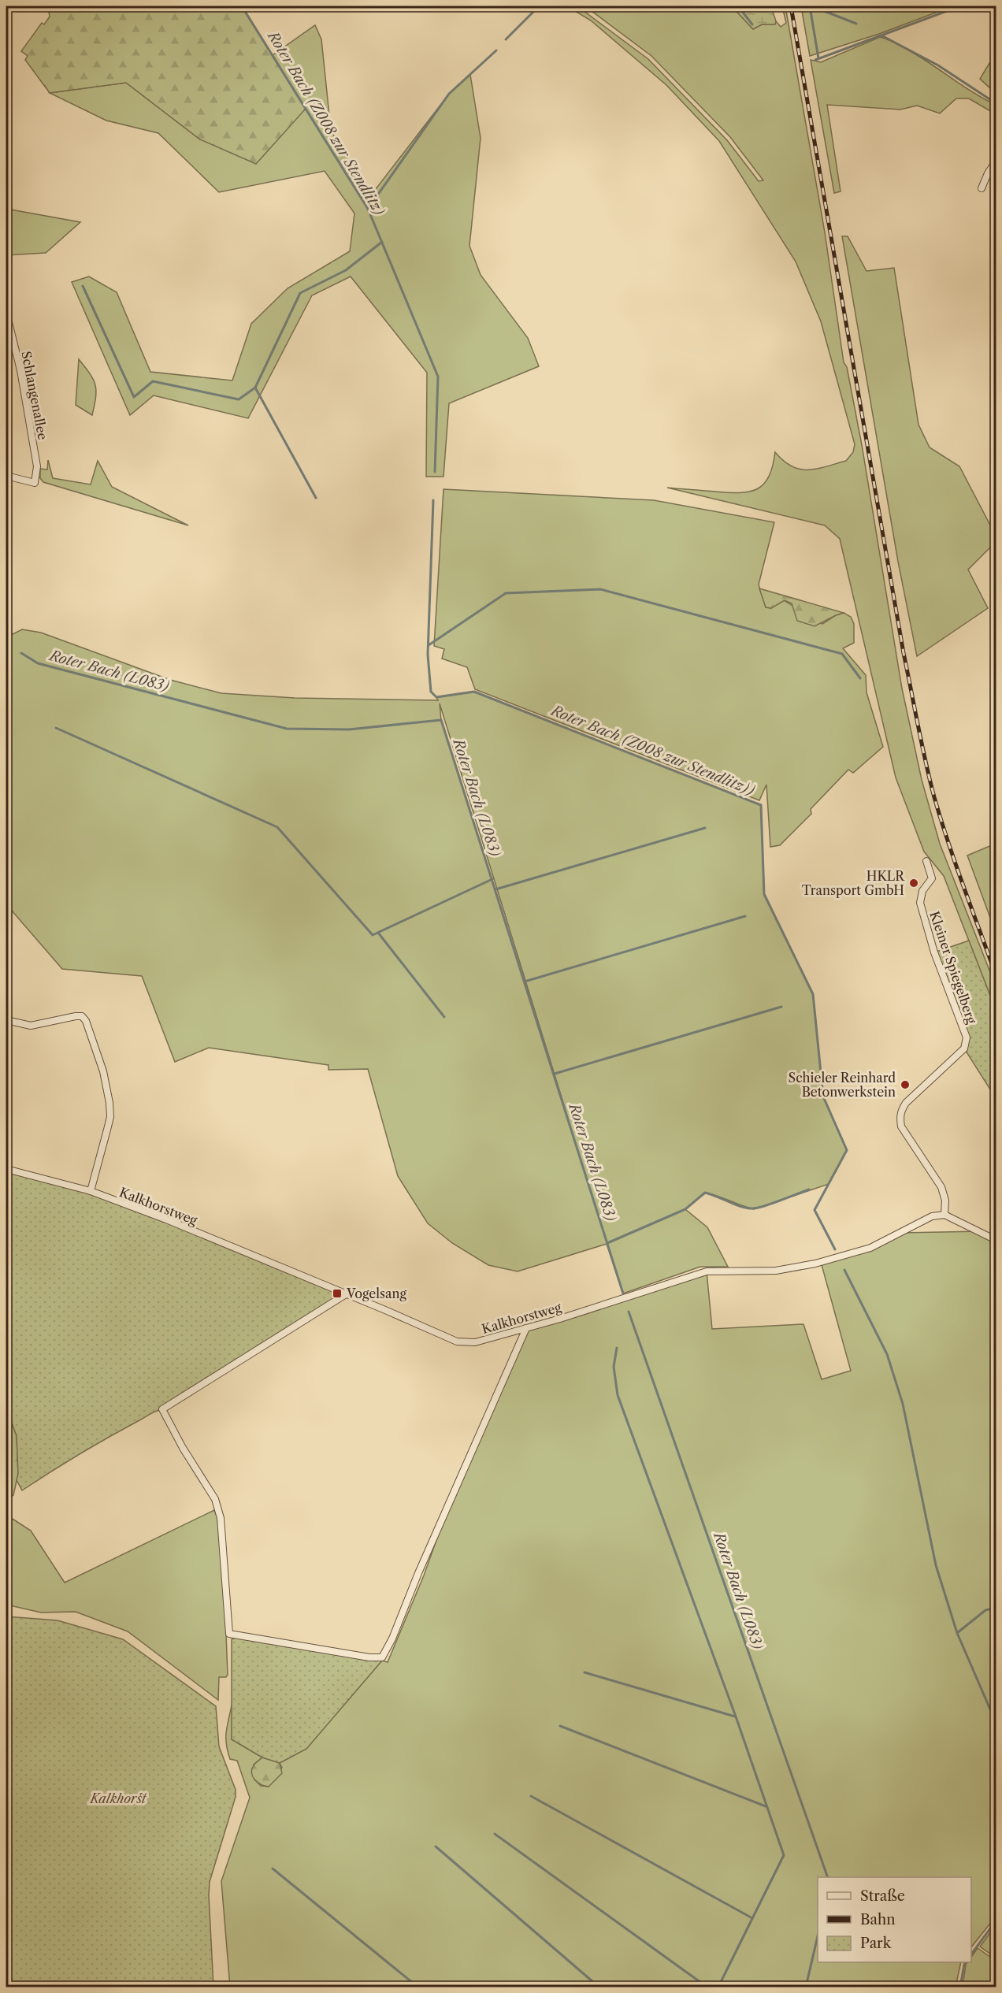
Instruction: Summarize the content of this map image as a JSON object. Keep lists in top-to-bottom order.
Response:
{
  "streets": {
    "street": ["Schlangenallee", "Kleiner Spiegelberg", "Kalkhorstweg"]
  },
  "crossings": [
    ["Kleiner Spiegelberg", "Kalkhorstweg"]
  ],
  "water": ["Roter Bach (Z008 zur Stendlitz)", "Roter Bach (L083)", "Roter Bach (Z008 zur Stendlitz))"],
  "parks": ["Kalkhorst"],
  "places": {
    "other": ["HKLR Transport GmbH", "Schieler Reinhard Betonwerkstein"],
    "transit": ["Vogelsang"]
  },
  "legend": ["Straße", "Bahn", "Park"]
}
